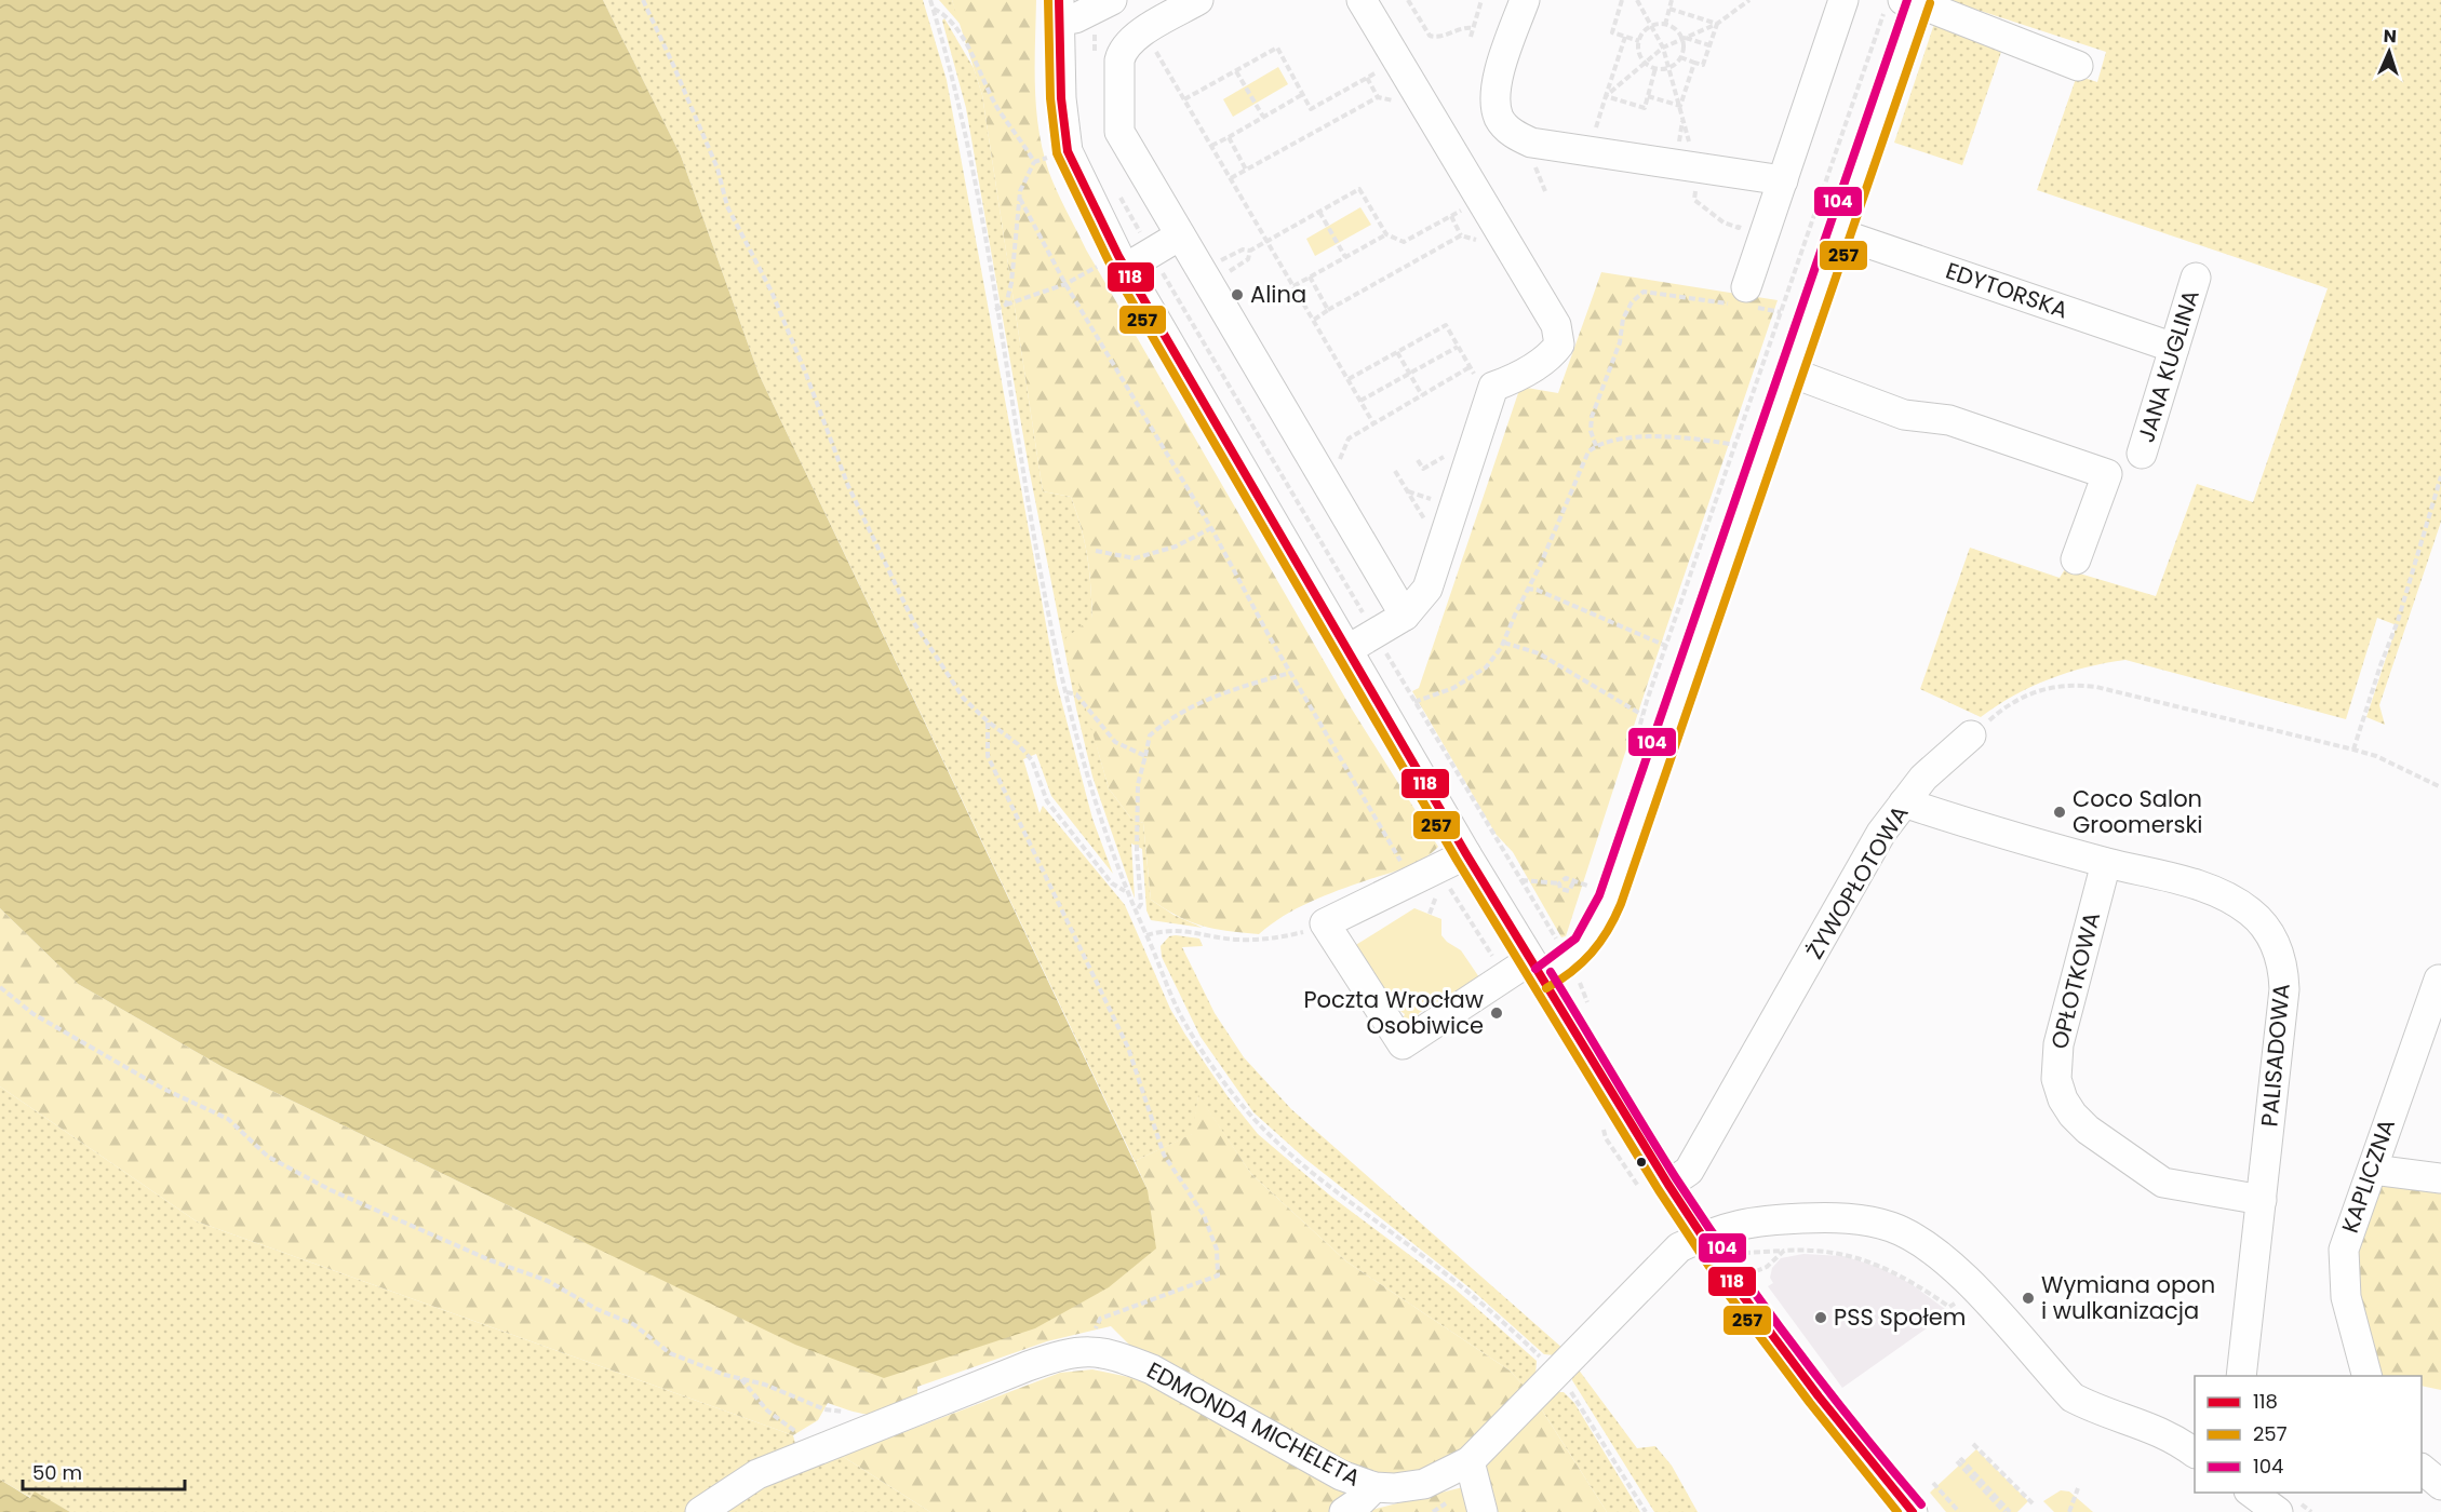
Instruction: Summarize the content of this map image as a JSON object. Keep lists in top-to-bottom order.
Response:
{
  "streets": {
    "street": [
      "EDYTORSKA",
      "JANA KUGLINA",
      "ŻYWOPŁOTOWA",
      "OPŁOTKOWA",
      "PALISADOWA",
      "KAPLICZNA",
      "EDMONDA MICHELETA"
    ]
  },
  "crossings": [
    ["EDYTORSKA", "JANA KUGLINA"],
    ["ŻYWOPŁOTOWA", "PALISADOWA"],
    ["OPŁOTKOWA", "PALISADOWA"]
  ],
  "places": [
    "Alina",
    "Coco Salon Groomerski",
    "Poczta Wrocław Osobiwice",
    "Wymiana opon i wulkanizacja",
    "PSS Społem"
  ],
  "lines": ["transit line 118", "transit line 257", "transit line 104"],
  "legend": ["118", "257", "104"],
  "scale_bar": "50 m",
  "north": "top"
}
